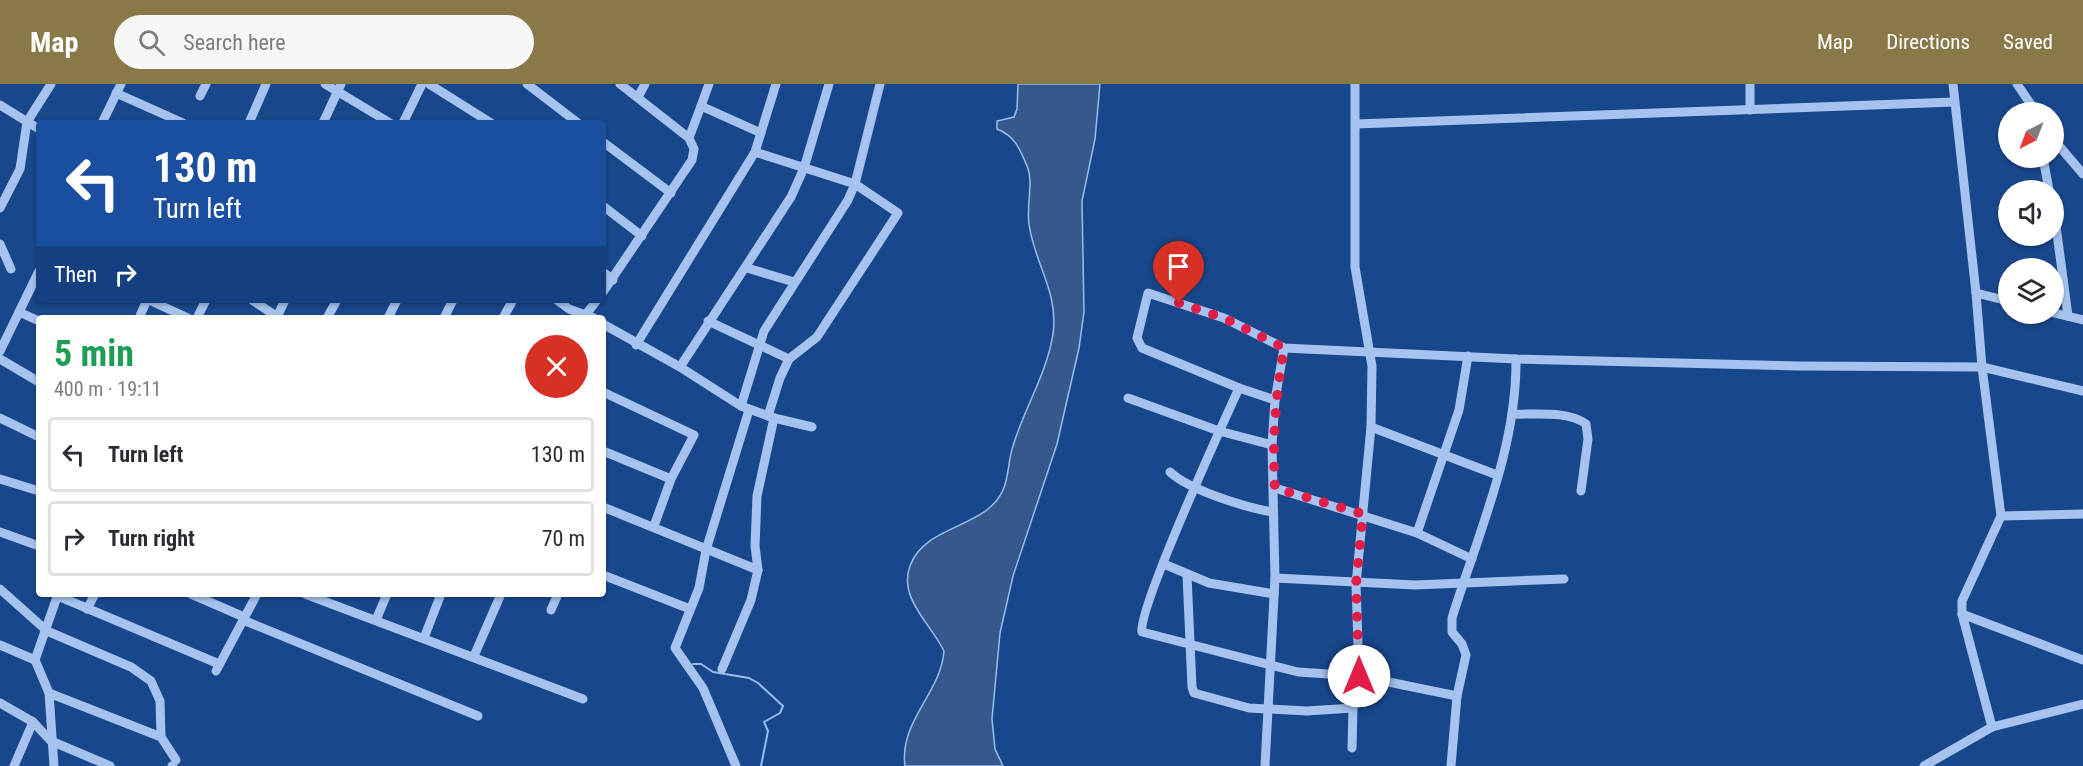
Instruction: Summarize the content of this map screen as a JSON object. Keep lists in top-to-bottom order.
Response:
{
  "north": "bottom left",
  "page": {
    "header": "Map",
    "search": "Search here",
    "nav": ["Map", "Directions", "Saved"],
    "turn": ["130 m", "Turn left"],
    "then": "Then",
    "heading": ["5 min", "400 m · 19:11"],
    "list": [
      {
        "name": "Turn left",
        "value": "130 m"
      },
      {
        "name": "Turn right",
        "value": "70 m"
      }
    ]
  }
}
